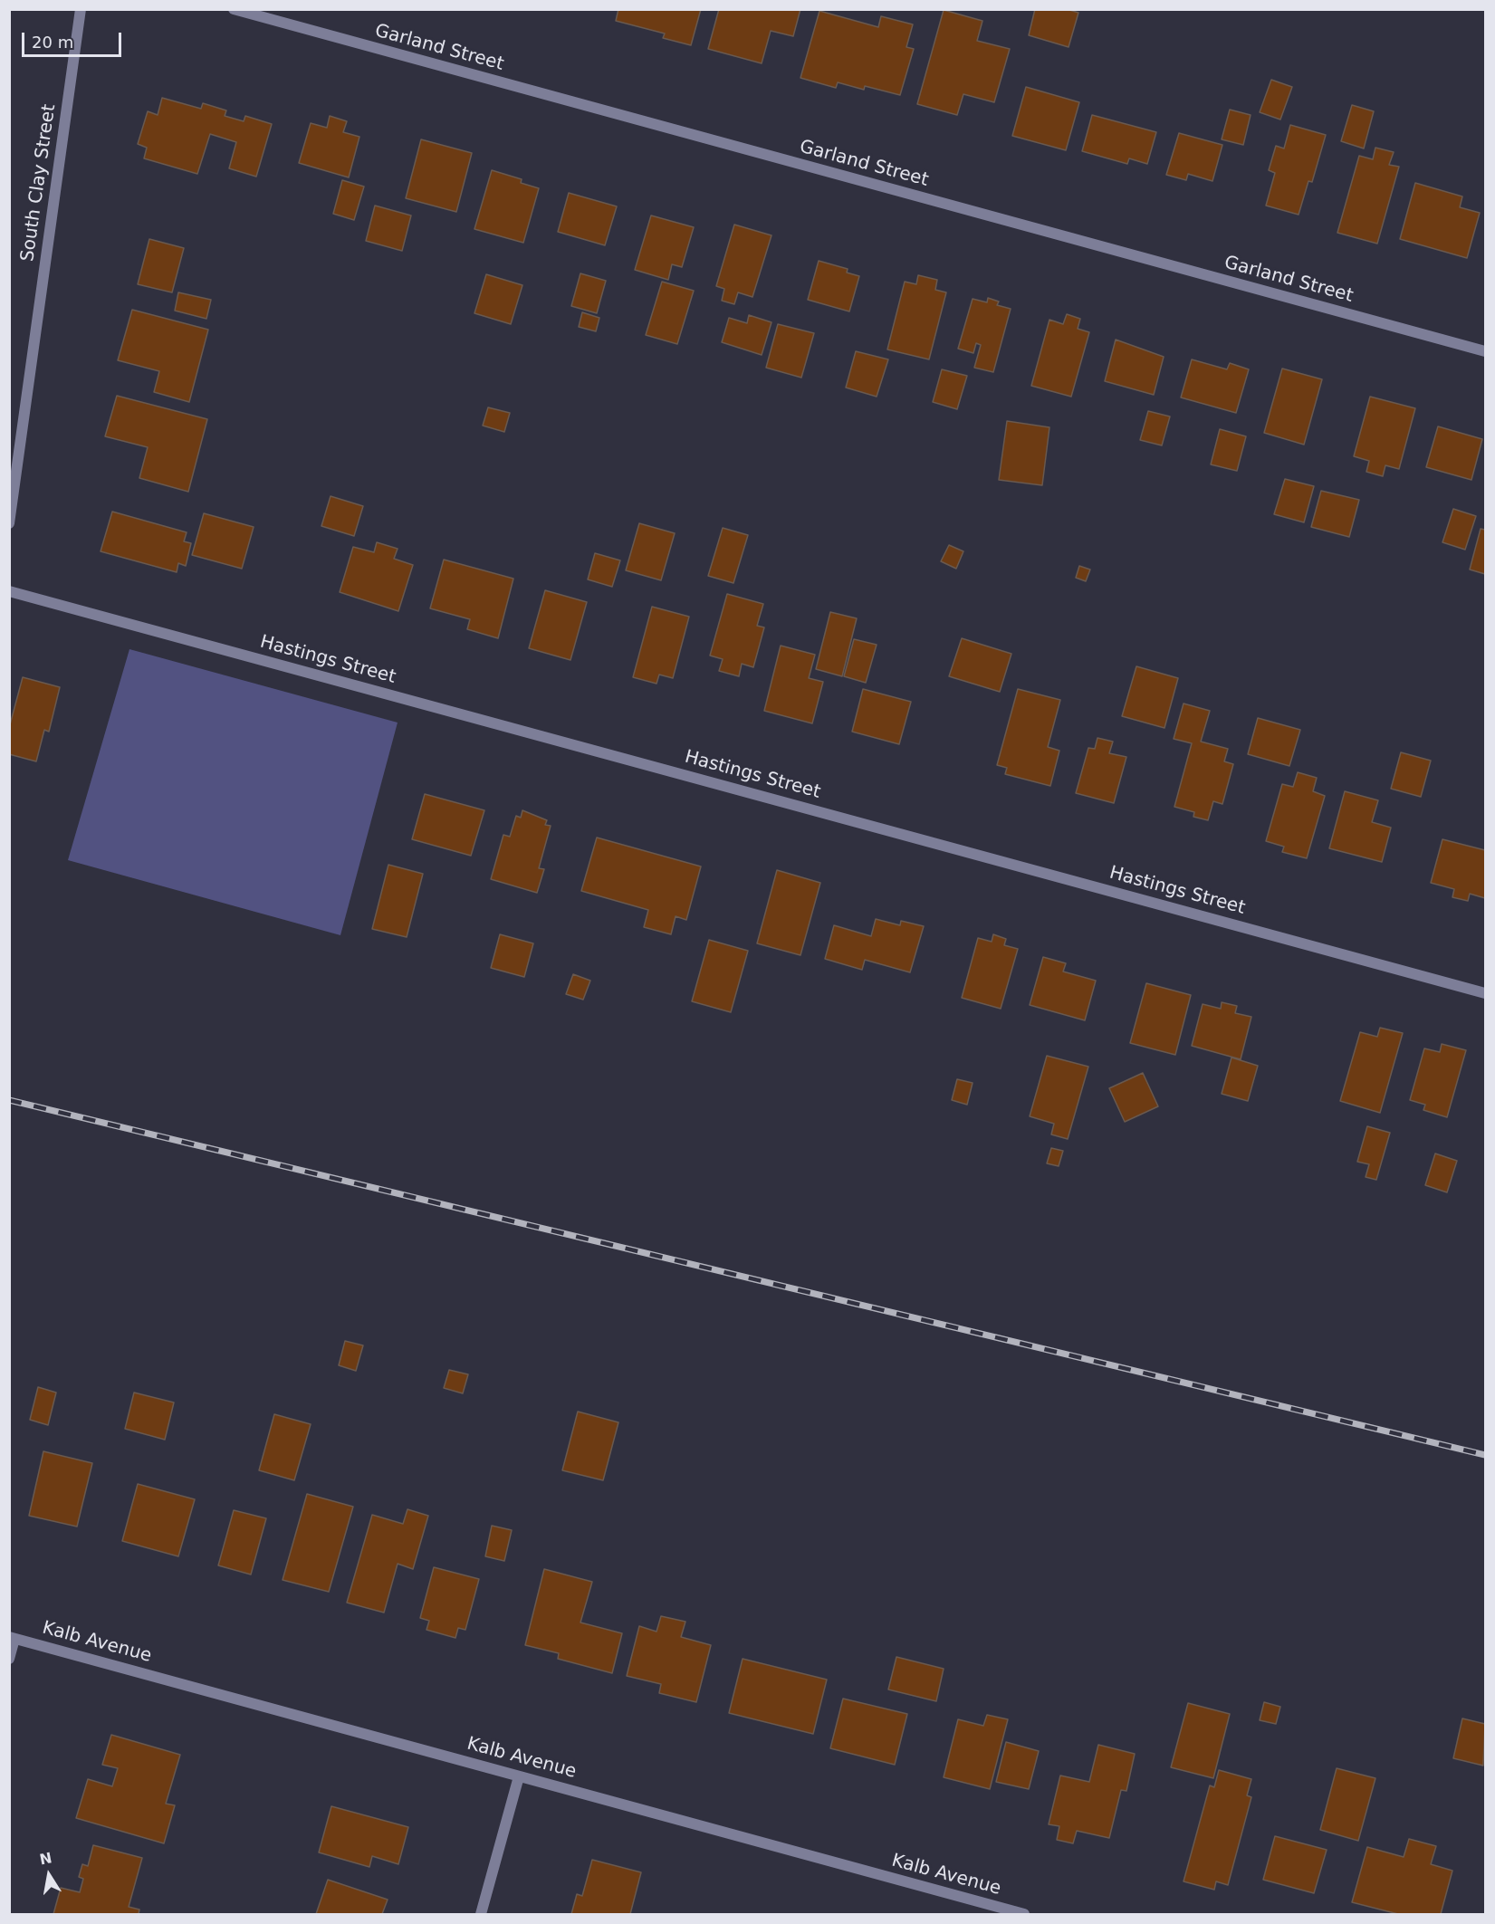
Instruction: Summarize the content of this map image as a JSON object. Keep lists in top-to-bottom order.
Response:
{
  "streets": {
    "street": [
      "Garland Street",
      "South Clay Street",
      "Hastings Street",
      "Kalb Avenue"
    ]
  },
  "scale_bar": "20 m",
  "north": "top"
}
